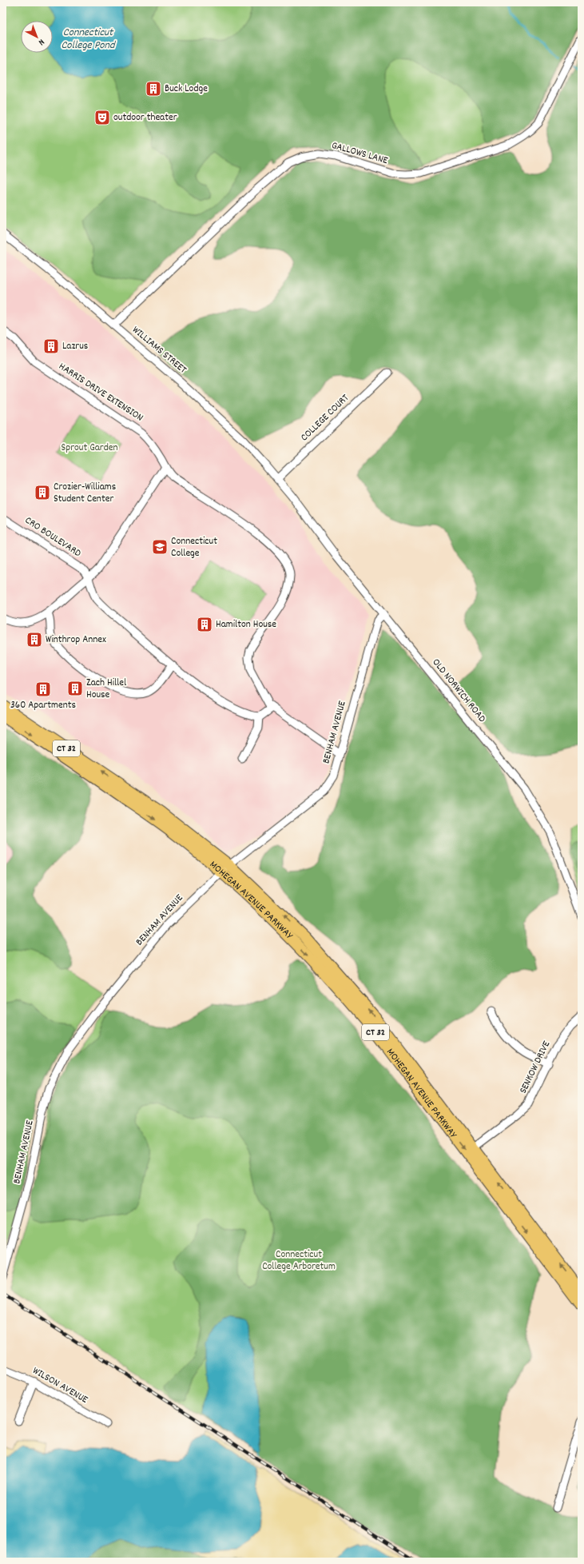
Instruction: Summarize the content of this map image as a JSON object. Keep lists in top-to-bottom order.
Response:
{
  "streets": {
    "highway": ["CT 32", "MOHEGAN AVENUE PARKWAY"],
    "street": [
      "GALLOWS LANE",
      "WILLIAMS STREET",
      "HARRIS DRIVE EXTENSION",
      "COLLEGE COURT",
      "CRO BOULEVARD",
      "OLD NORWICH ROAD",
      "BENHAM AVENUE",
      "SENKOW DRIVE",
      "WILSON AVENUE"
    ]
  },
  "crossings": [
    ["GALLOWS LANE", "WILLIAMS STREET"],
    ["WILLIAMS STREET", "COLLEGE COURT"],
    ["WILLIAMS STREET", "OLD NORWICH ROAD"],
    ["HARRIS DRIVE EXTENSION", "BENHAM AVENUE"],
    ["OLD NORWICH ROAD", "BENHAM AVENUE"],
    ["BENHAM AVENUE", "MOHEGAN AVENUE PARKWAY"],
    ["CT 32", "MOHEGAN AVENUE PARKWAY"],
    ["MOHEGAN AVENUE PARKWAY", "SENKOW DRIVE"]
  ],
  "water": ["Connecticut College Pond"],
  "parks": ["Sprout Garden", "Connecticut College Arboretum"],
  "places": {
    "building": [
      "Buck Lodge",
      "Lazrus",
      "Crozier-Williams Student Center",
      "Hamilton House",
      "Winthrop Annex",
      "Zach Hillel House",
      "360 Apartments"
    ],
    "theatre": ["outdoor theater"],
    "school or university": ["Connecticut College"]
  },
  "north": "bottom right"
}
